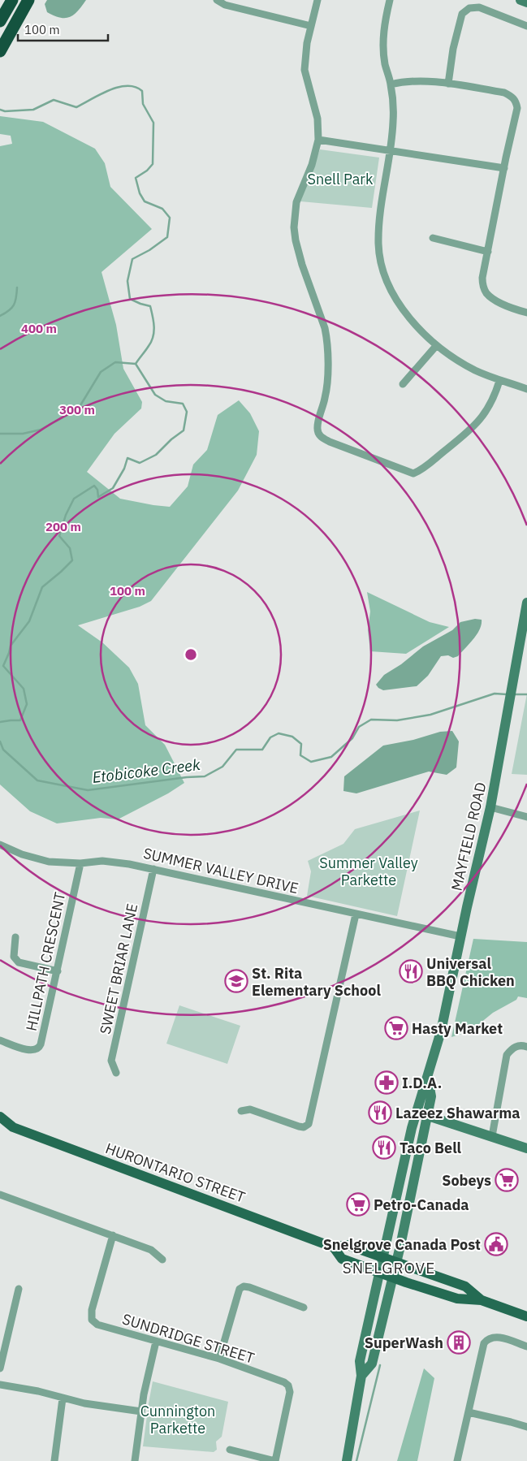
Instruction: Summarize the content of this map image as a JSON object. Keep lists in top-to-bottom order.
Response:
{
  "streets": {
    "main road": ["MAYFIELD ROAD", "HURONTARIO STREET"],
    "street": [
      "SUMMER VALLEY DRIVE",
      "HILLPATH CRESCENT",
      "SWEET BRIAR LANE",
      "SUNDRIDGE STREET"
    ]
  },
  "crossings": [
    ["MAYFIELD ROAD", "SUMMER VALLEY DRIVE"],
    ["MAYFIELD ROAD", "HURONTARIO STREET"],
    ["SUMMER VALLEY DRIVE", "HILLPATH CRESCENT"],
    ["SUMMER VALLEY DRIVE", "SWEET BRIAR LANE"]
  ],
  "districts": ["SNELGROVE"],
  "water": ["Etobicoke Creek"],
  "parks": ["Snell Park", "Summer Valley Parkette", "Cunnington Parkette"],
  "places": {
    "restaurant": ["Universal BBQ Chicken", "Lazeez Shawarma", "Taco Bell"],
    "school or university": ["St. Rita Elementary School"],
    "supermarket": ["Hasty Market", "Sobeys", "Petro-Canada"],
    "pharmacy": ["I.D.A."],
    "public building": ["Snelgrove Canada Post"],
    "building": ["SuperWash"]
  },
  "scale_bar": "100 m",
  "rings": [
    "400 m",
    "300 m",
    "200 m",
    "100 m"
  ]
}
